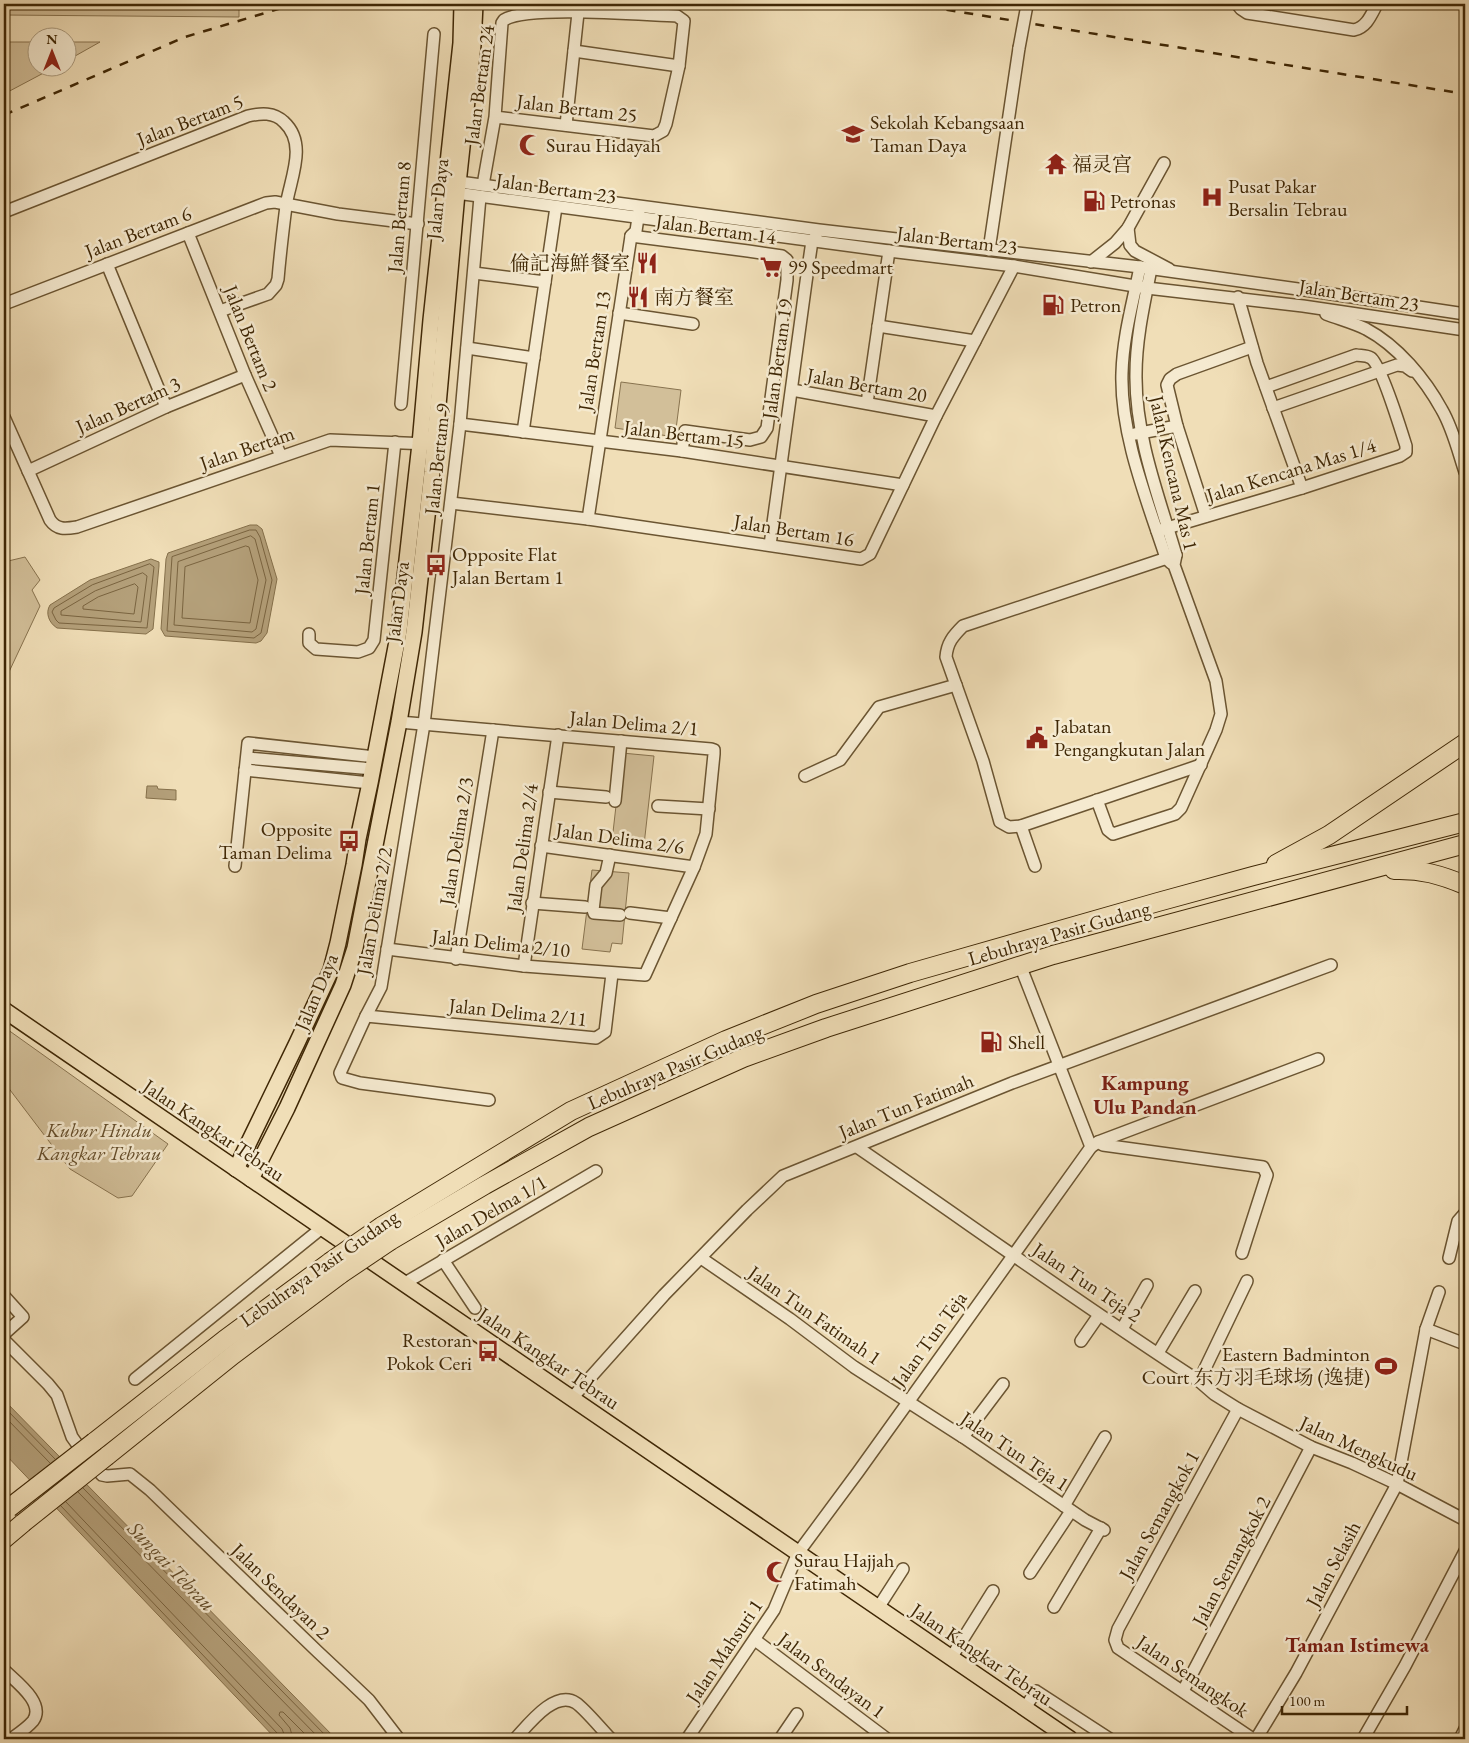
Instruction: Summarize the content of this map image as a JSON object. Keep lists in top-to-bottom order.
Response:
{
  "streets": {
    "highway": ["Lebuhraya Pasir Gudang"],
    "main road": ["Jalan Daya", "Jalan Kangkar Tebrau"],
    "street": [
      "Jalan Bertam 24",
      "Jalan Bertam 25",
      "Jalan Bertam 5",
      "Jalan Bertam 23",
      "Jalan Bertam 8",
      "Jalan Bertam 14",
      "Jalan Bertam 6",
      "Jalan Bertam 2",
      "Jalan Bertam 13",
      "Jalan Bertam 19",
      "Jalan Bertam 20",
      "Jalan Bertam 3",
      "Jalan Bertam 15",
      "Jalan Bertam",
      "Jalan Bertam 9",
      "Jalan Kencana Mas 1/4",
      "Jalan Kencana Mas 1",
      "Jalan Bertam 16",
      "Jalan Bertam 1",
      "Jalan Delima 2/1",
      "Jalan Delima 2/6",
      "Jalan Delima 2/3",
      "Jalan Delima 2/4",
      "Jalan Delima 2/2",
      "Jalan Delima 2/10",
      "Jalan Delima 2/11",
      "Jalan Tun Fatimah",
      "Jalan Delma 1/1",
      "Jalan Tun Teja 2",
      "Jalan Tun Fatimah 1",
      "Jalan Tun Teja",
      "Jalan Mengkudu",
      "Jalan Tun Teja 1",
      "Jalan Semangkok 1",
      "Jalan Semangkok 2",
      "Jalan Selasih",
      "Jalan Sendayan 2",
      "Jalan Mahsuri 1",
      "Jalan Sendayan 1",
      "Jalan Semangkok"
    ]
  },
  "crossings": [
    ["Jalan Bertam 24", "Jalan Bertam 25"],
    ["Jalan Bertam 24", "Jalan Bertam 23"],
    ["Jalan Bertam 24", "Jalan Bertam 9"],
    ["Jalan Bertam 5", "Jalan Bertam 6"],
    ["Jalan Bertam 5", "Jalan Bertam 2"],
    ["Jalan Bertam 23", "Jalan Daya"],
    ["Jalan Bertam 23", "Jalan Bertam 13"],
    ["Jalan Bertam 23", "Jalan Bertam 19"],
    ["Jalan Bertam 23", "Jalan Bertam 9"],
    ["Jalan Bertam 23", "Jalan Kencana Mas 1"],
    ["Jalan Bertam 23", "Jalan Bertam 16"],
    ["Jalan Daya", "Jalan Bertam"],
    ["Jalan Daya", "Jalan Delima 2/1"],
    ["Jalan Daya", "Jalan Kangkar Tebrau"],
    ["Jalan Bertam 8", "Jalan Bertam 6"],
    ["Jalan Bertam 14", "Jalan Bertam 13"],
    ["Jalan Bertam 14", "Jalan Bertam 15"],
    ["Jalan Bertam 6", "Jalan Bertam 2"],
    ["Jalan Bertam 2", "Jalan Bertam 3"],
    ["Jalan Bertam 2", "Jalan Bertam"],
    ["Jalan Bertam 13", "Jalan Bertam 15"],
    ["Jalan Bertam 13", "Jalan Bertam 16"],
    ["Jalan Bertam 19", "Jalan Bertam 20"],
    ["Jalan Bertam 19", "Jalan Bertam 15"],
    ["Jalan Bertam 19", "Jalan Bertam 16"],
    ["Jalan Bertam 20", "Jalan Bertam 16"],
    ["Jalan Bertam 3", "Jalan Bertam"],
    ["Jalan Bertam 15", "Jalan Bertam 9"],
    ["Jalan Bertam 15", "Jalan Bertam 16"],
    ["Jalan Bertam", "Jalan Bertam 1"],
    ["Jalan Bertam 9", "Jalan Bertam 16"],
    ["Jalan Bertam 9", "Jalan Delima 2/1"],
    ["Jalan Bertam 9", "Jalan Delima 2/2"],
    ["Jalan Kencana Mas 1/4", "Jalan Kencana Mas 1"],
    ["Jalan Delima 2/1", "Jalan Delima 2/6"],
    ["Jalan Delima 2/1", "Jalan Delima 2/3"],
    ["Jalan Delima 2/1", "Jalan Delima 2/4"],
    ["Jalan Delima 2/1", "Jalan Delima 2/2"],
    ["Jalan Delima 2/1", "Jalan Delima 2/10"],
    ["Jalan Delima 2/1", "Jalan Delima 2/11"],
    ["Jalan Delima 2/6", "Jalan Delima 2/4"],
    ["Jalan Delima 2/3", "Jalan Delima 2/10"],
    ["Jalan Delima 2/4", "Jalan Delima 2/10"],
    ["Jalan Delima 2/2", "Jalan Delima 2/10"],
    ["Jalan Delima 2/2", "Jalan Delima 2/11"],
    ["Jalan Delima 2/10", "Jalan Delima 2/11"],
    ["Jalan Tun Fatimah", "Jalan Kangkar Tebrau"],
    ["Jalan Tun Fatimah", "Jalan Tun Teja 2"],
    ["Jalan Tun Fatimah", "Jalan Tun Fatimah 1"],
    ["Jalan Kangkar Tebrau", "Jalan Delma 1/1"],
    ["Jalan Kangkar Tebrau", "Jalan Tun Teja"],
    ["Jalan Kangkar Tebrau", "Jalan Mahsuri 1"],
    ["Jalan Tun Teja 2", "Jalan Tun Teja"],
    ["Jalan Tun Teja 2", "Jalan Mengkudu"],
    ["Jalan Tun Teja 2", "Jalan Semangkok 1"],
    ["Jalan Tun Fatimah 1", "Jalan Tun Teja"],
    ["Jalan Tun Fatimah 1", "Jalan Tun Teja 1"],
    ["Jalan Tun Teja", "Jalan Tun Teja 1"],
    ["Jalan Tun Teja", "Jalan Mahsuri 1"],
    ["Jalan Mengkudu", "Jalan Semangkok 1"],
    ["Jalan Mengkudu", "Jalan Semangkok 2"],
    ["Jalan Mengkudu", "Jalan Selasih"],
    ["Jalan Semangkok 1", "Jalan Semangkok"],
    ["Jalan Semangkok 2", "Jalan Semangkok"],
    ["Jalan Selasih", "Jalan Semangkok"],
    ["Jalan Mahsuri 1", "Jalan Sendayan 1"]
  ],
  "districts": ["Kampung Ulu Pandan", "Taman Istimewa"],
  "water": ["Sungai Tebrau"],
  "parks": ["Kubur Hindu Kangkar Tebrau"],
  "places": {
    "school or university": ["Sekolah Kebangsaan Taman Daya"],
    "mosque": ["Surau Hidayah", "Surau Hajjah Fatimah"],
    "temple": ["福灵宫"],
    "hospital": ["Pusat Pakar Bersalin Tebrau"],
    "fuel station": ["Petronas", "Petron", "Shell"],
    "restaurant": ["倫記海鮮餐室", "南方餐室"],
    "supermarket": ["99 Speedmart"],
    "bus stop": ["Opposite Flat Jalan Bertam 1", "Opposite Taman Delima", "Restoran Pokok Ceri"],
    "public building": ["Jabatan Pengangkutan Jalan"],
    "sports": ["Eastern Badminton Court 东方羽毛球场 (逸捷)"]
  },
  "scale_bar": "100 m",
  "north": "top"
}
